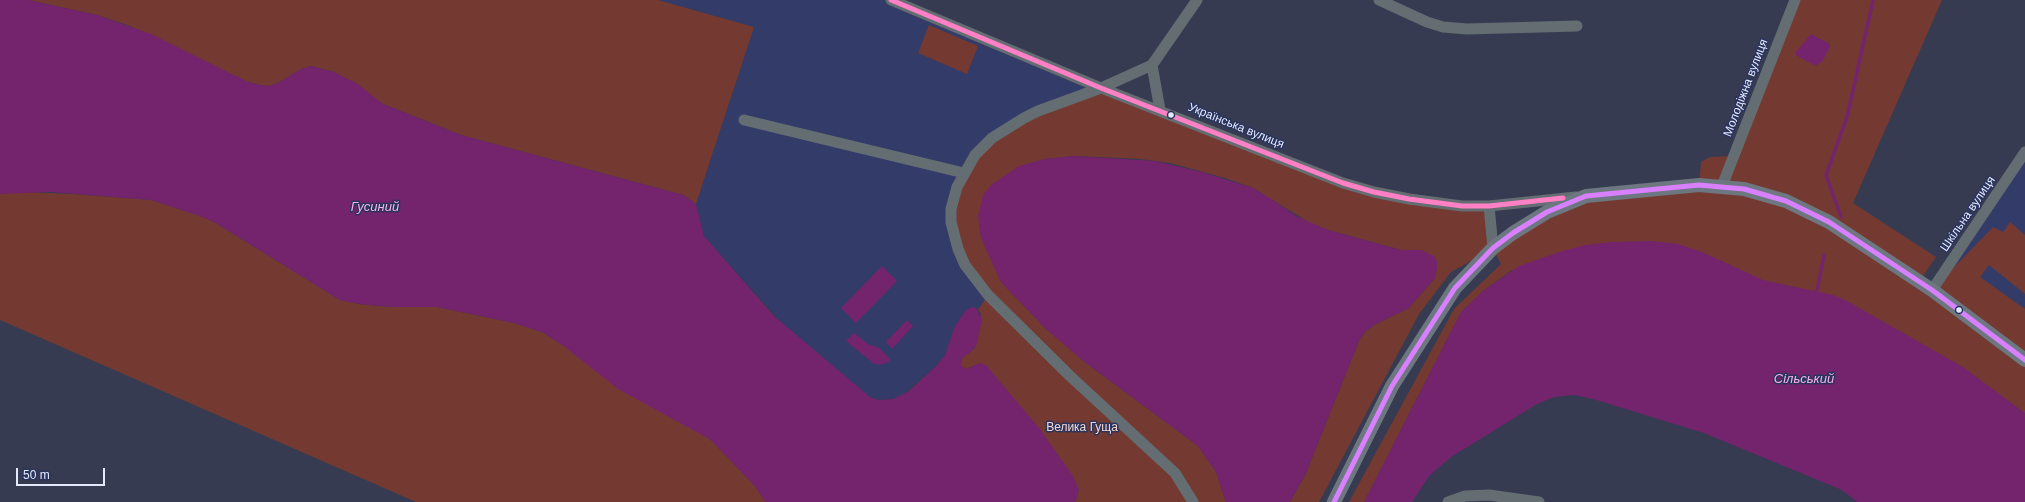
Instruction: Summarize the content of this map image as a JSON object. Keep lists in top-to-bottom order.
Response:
{
  "streets": {
    "street": ["Молодіжна вулиця", "Українська вулиця", "Шкільна вулиця"]
  },
  "water": ["Гусиний", "Сільський"],
  "parks": ["Велика Гуща"],
  "scale_bar": "50 m"
}
